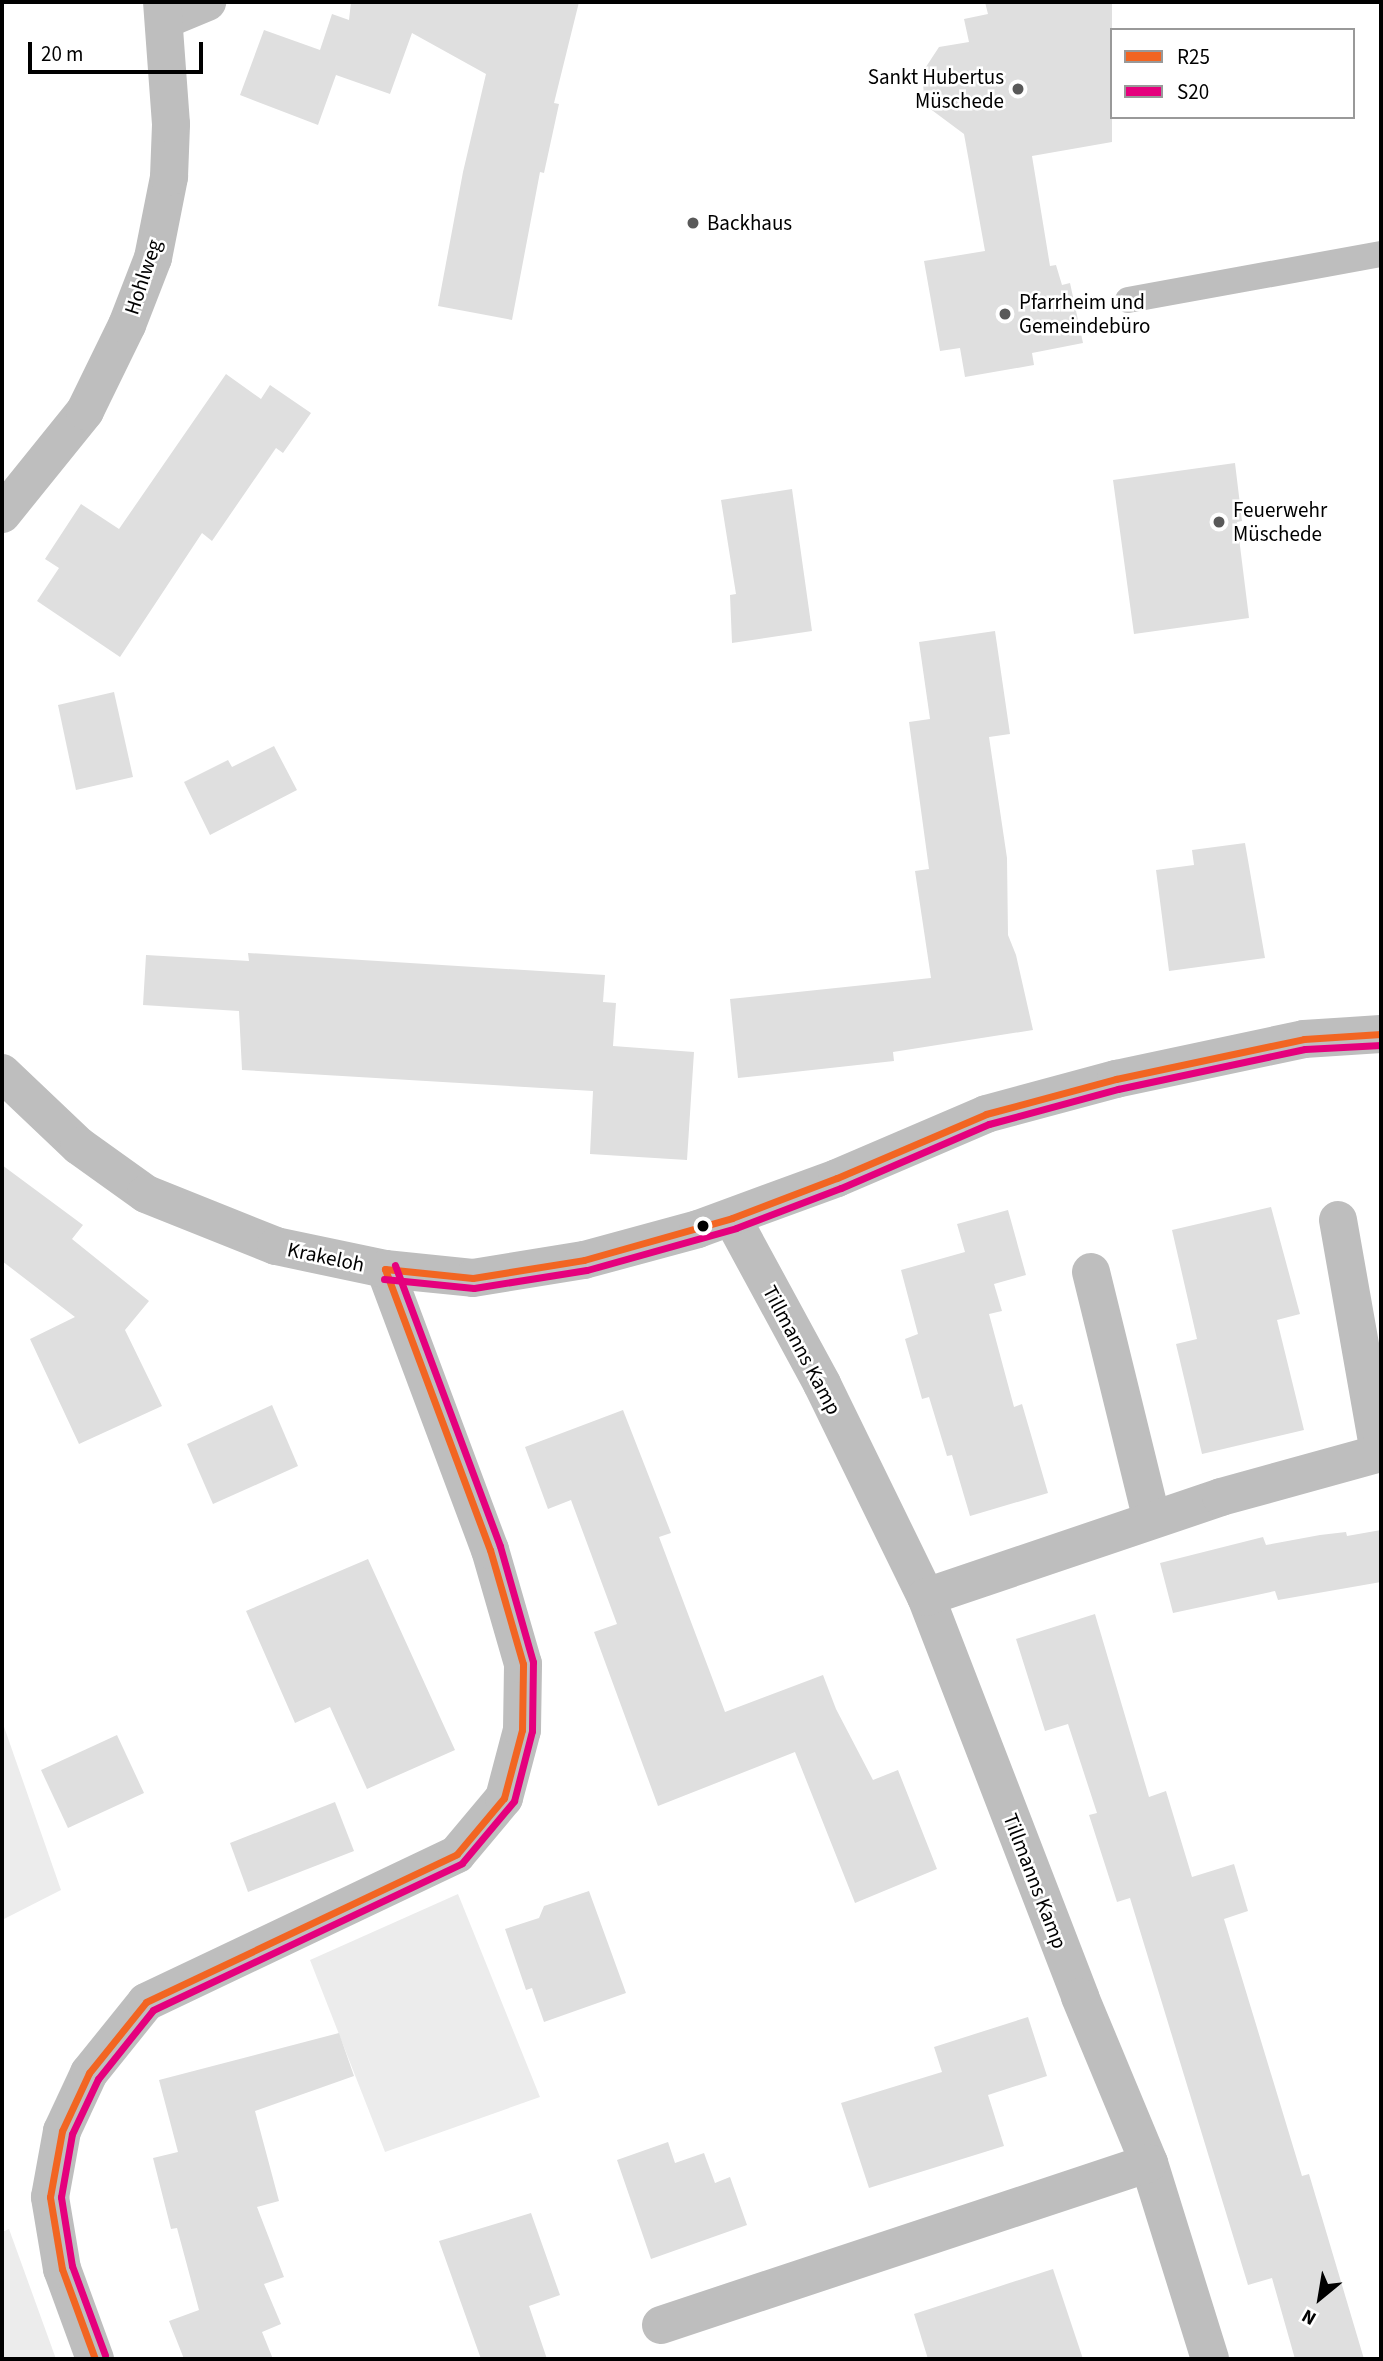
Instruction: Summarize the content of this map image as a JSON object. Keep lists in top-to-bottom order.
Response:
{
  "streets": {
    "street": ["Hohlweg", "Krakeloh", "Tillmanns Kamp"]
  },
  "crossings": [
    ["Krakeloh", "Tillmanns Kamp"]
  ],
  "places": [
    "Sankt Hubertus Müschede",
    "Backhaus",
    "Pfarrheim und Gemeindebüro",
    "Feuerwehr Müschede"
  ],
  "lines": ["transit line R25", "transit line S20"],
  "legend": ["R25", "S20"],
  "scale_bar": "20 m",
  "north": "bottom left"
}
